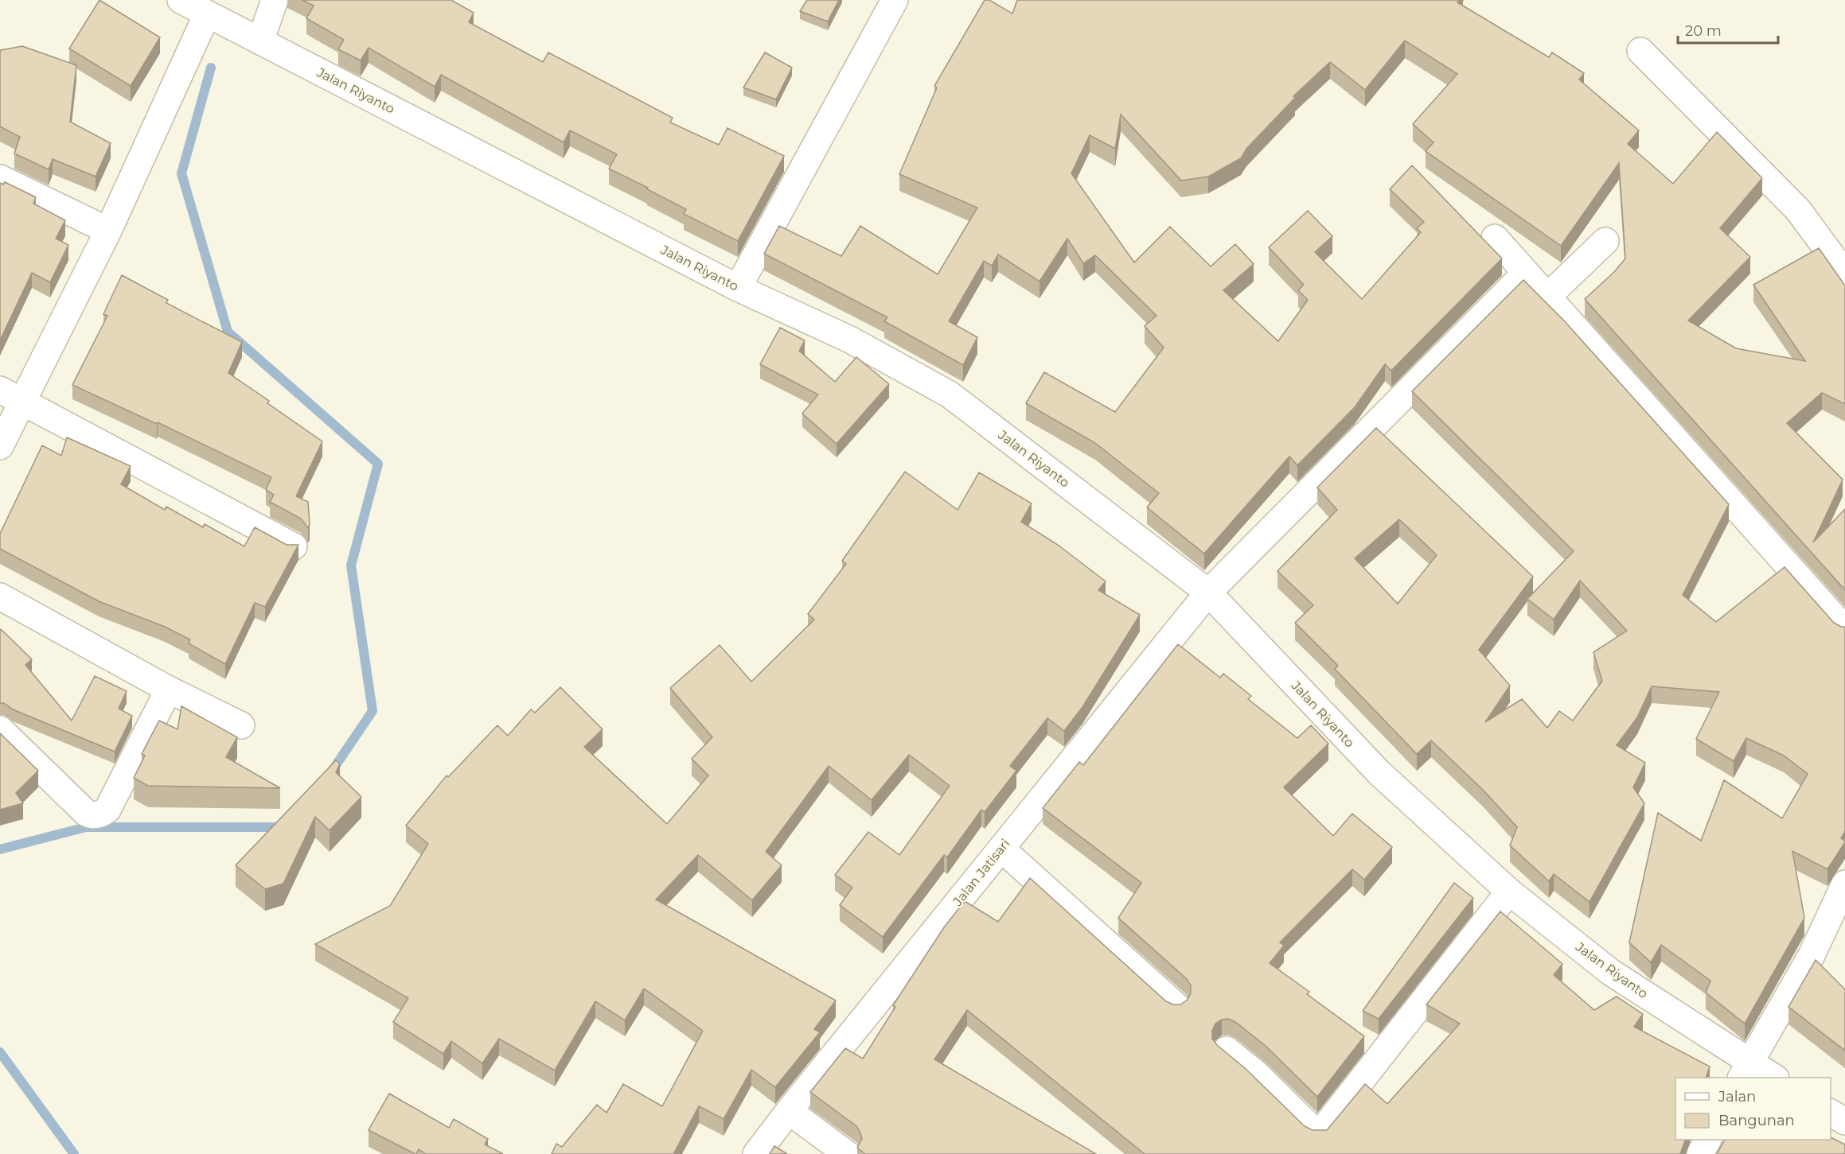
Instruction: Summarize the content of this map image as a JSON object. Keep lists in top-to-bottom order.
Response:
{
  "streets": {
    "street": ["Jalan Riyanto", "Jalan Jatisari"]
  },
  "crossings": [
    ["Jalan Riyanto", "Jalan Jatisari"]
  ],
  "legend": ["Jalan", "Bangunan"],
  "scale_bar": "20 m"
}
